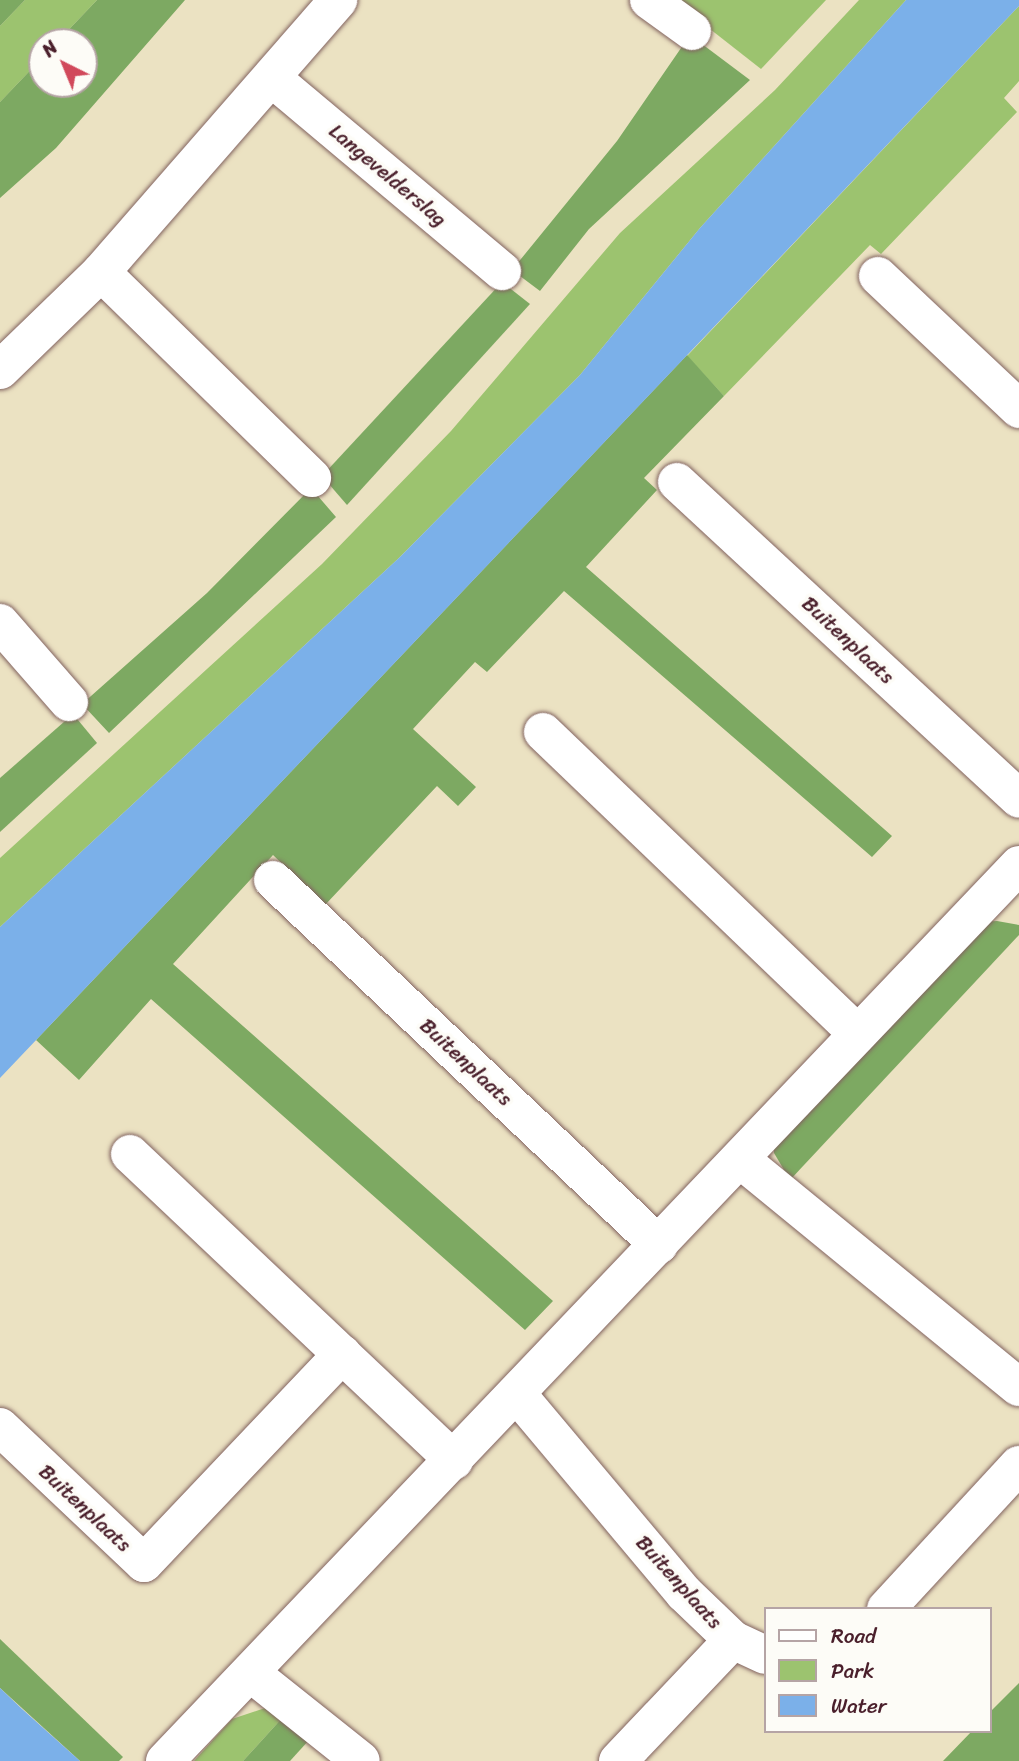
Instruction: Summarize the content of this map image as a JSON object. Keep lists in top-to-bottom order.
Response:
{
  "streets": {
    "street": ["Langevelderslag", "Buitenplaats"]
  },
  "legend": ["Road", "Park", "Water"],
  "north": "top left"
}
